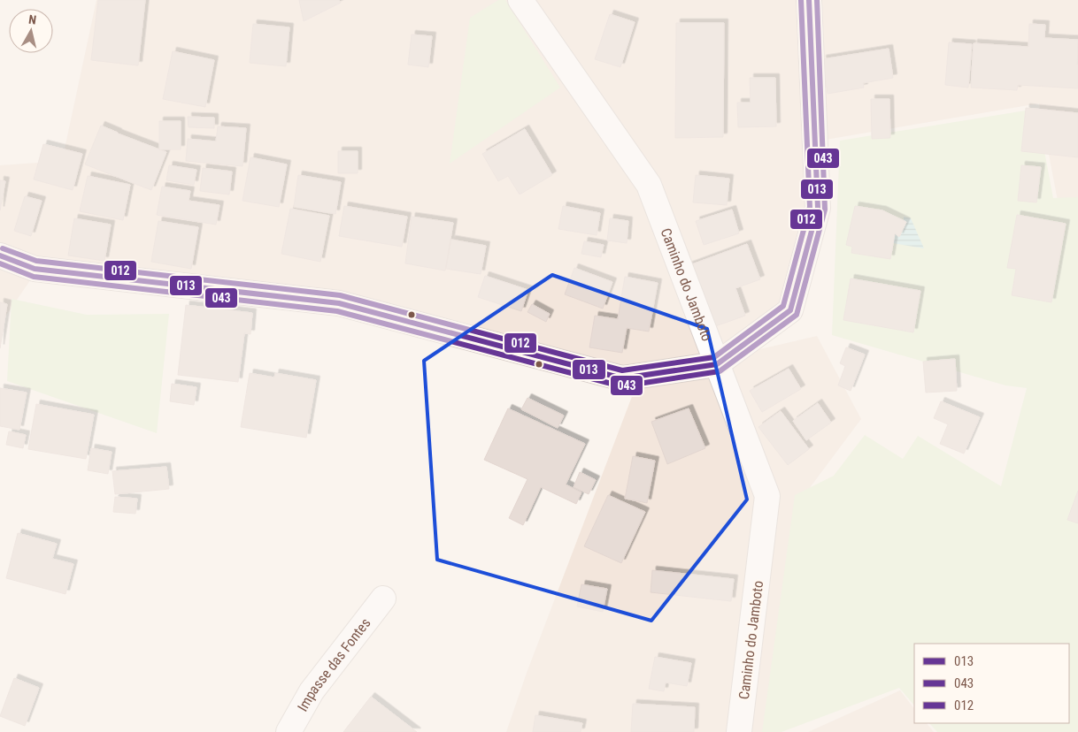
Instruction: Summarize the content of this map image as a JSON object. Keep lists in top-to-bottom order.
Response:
{
  "streets": {
    "main road": ["Caminho do Jamboto", "Impasse das Fontes"]
  },
  "lines": ["transit line 013", "transit line 043", "transit line 012"],
  "legend": ["013", "043", "012"],
  "north": "top"
}
